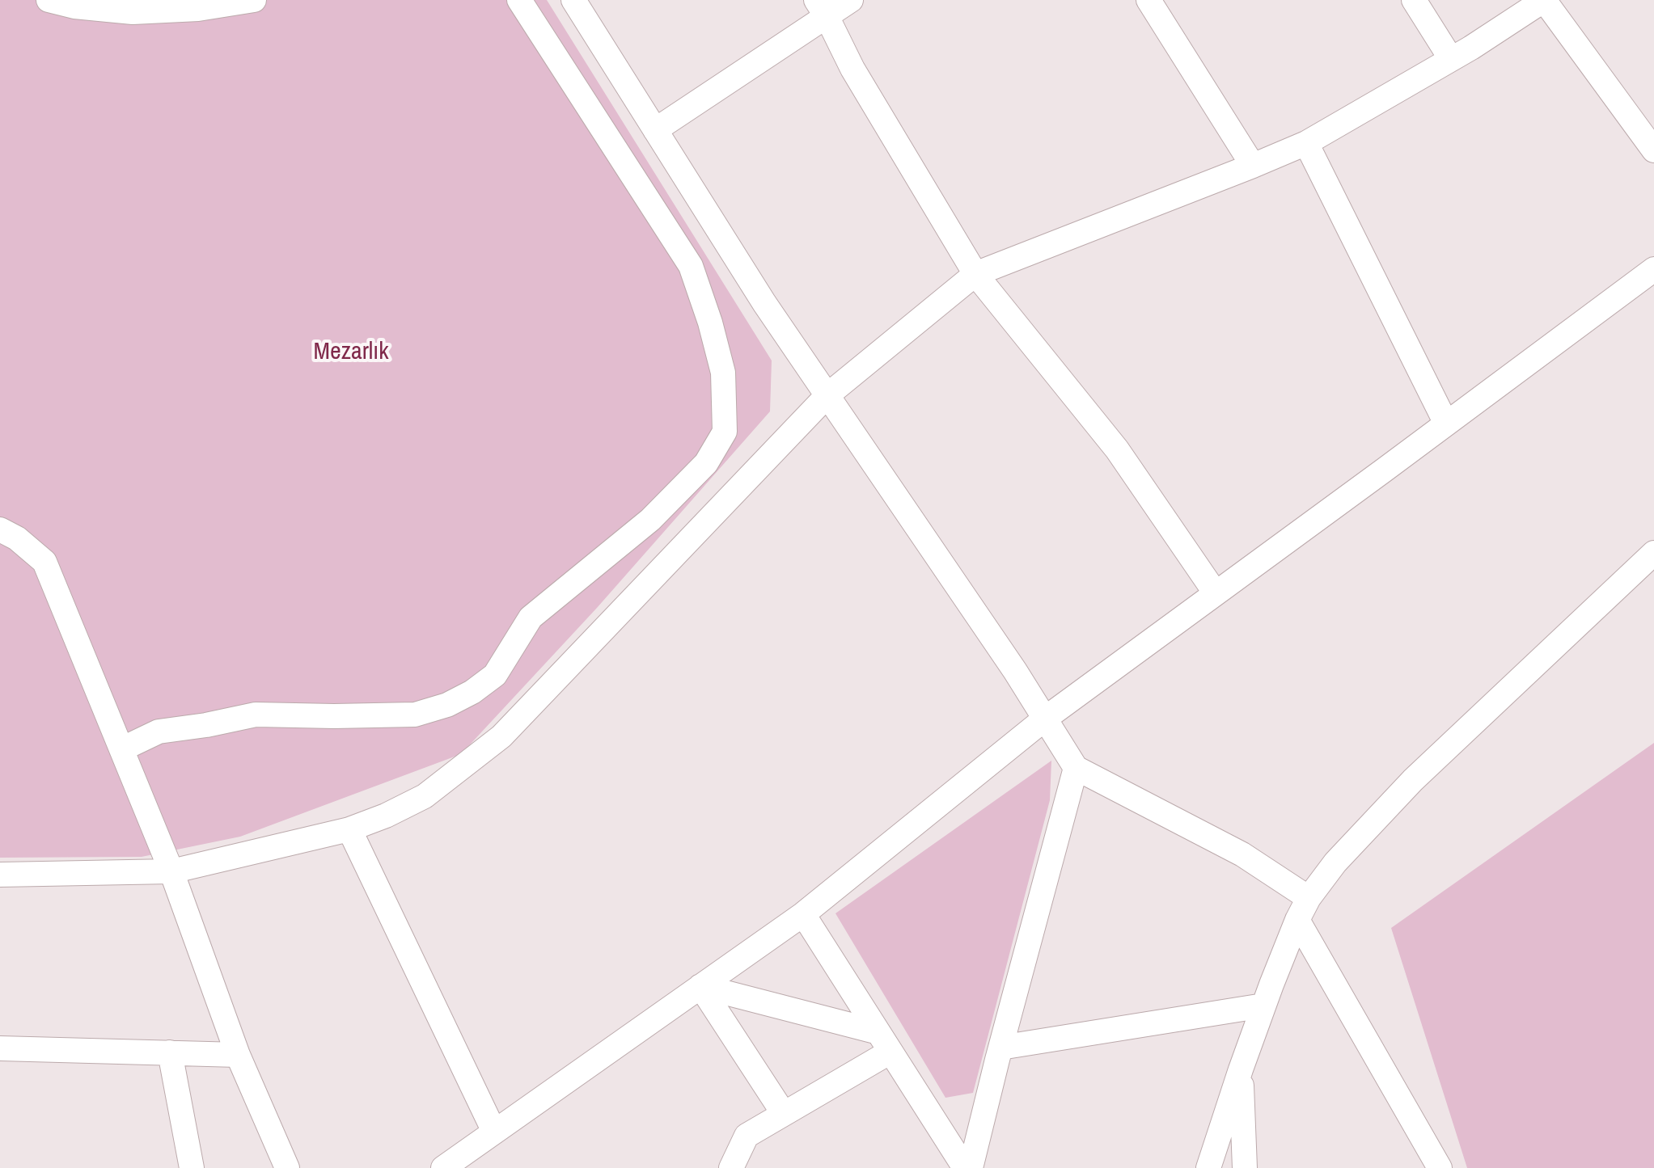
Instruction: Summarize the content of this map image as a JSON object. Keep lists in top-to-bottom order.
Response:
{
  "parks": ["Mezarlık"]
}
